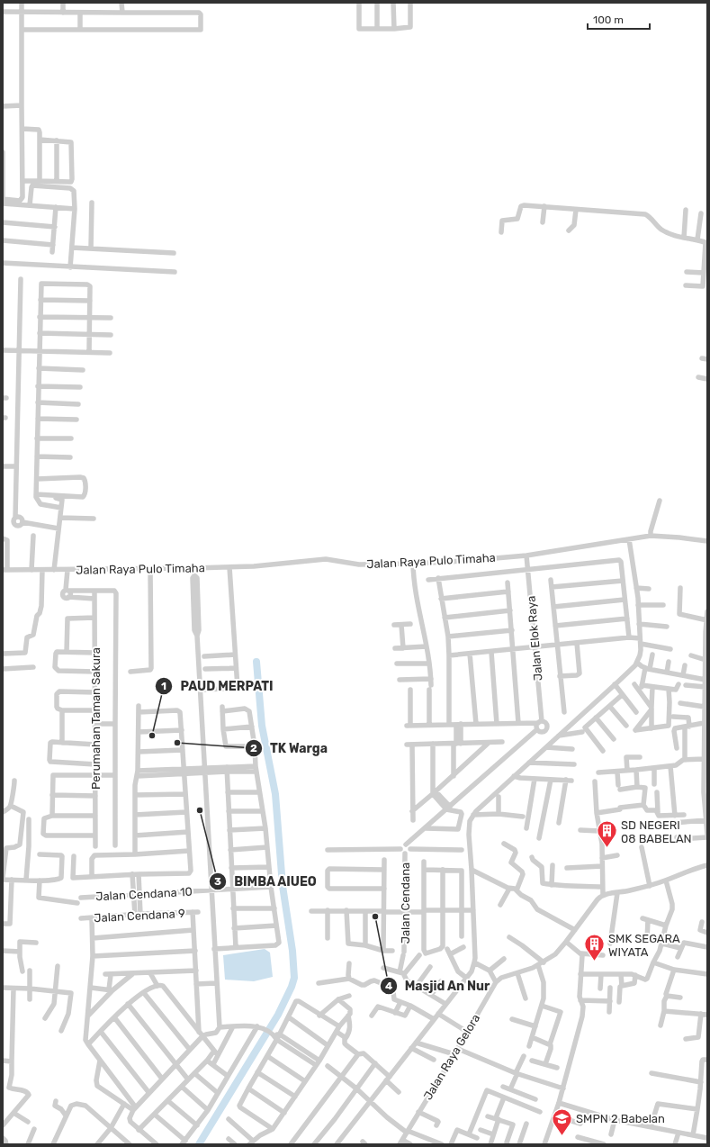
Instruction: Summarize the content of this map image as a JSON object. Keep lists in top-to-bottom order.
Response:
{
  "streets": {
    "street": [
      "Jalan Raya Pulo Timaha",
      "Jalan Elok Raya",
      "Perumahan Taman Sakura",
      "Jalan Cendana 10",
      "Jalan Cendana",
      "Jalan Cendana 9",
      "Jalan Raya Gelora"
    ]
  },
  "crossings": [
    ["Jalan Raya Pulo Timaha", "Jalan Elok Raya"]
  ],
  "places": {
    "other": [
      "PAUD MERPATI",
      "TK Warga",
      "BIMBA AIUEO",
      "Masjid An Nur"
    ],
    "building": ["SD NEGERI 08 BABELAN", "SMK SEGARA WIYATA"],
    "school or university": ["SMPN 2 Babelan"]
  },
  "scale_bar": "100 m"
}
